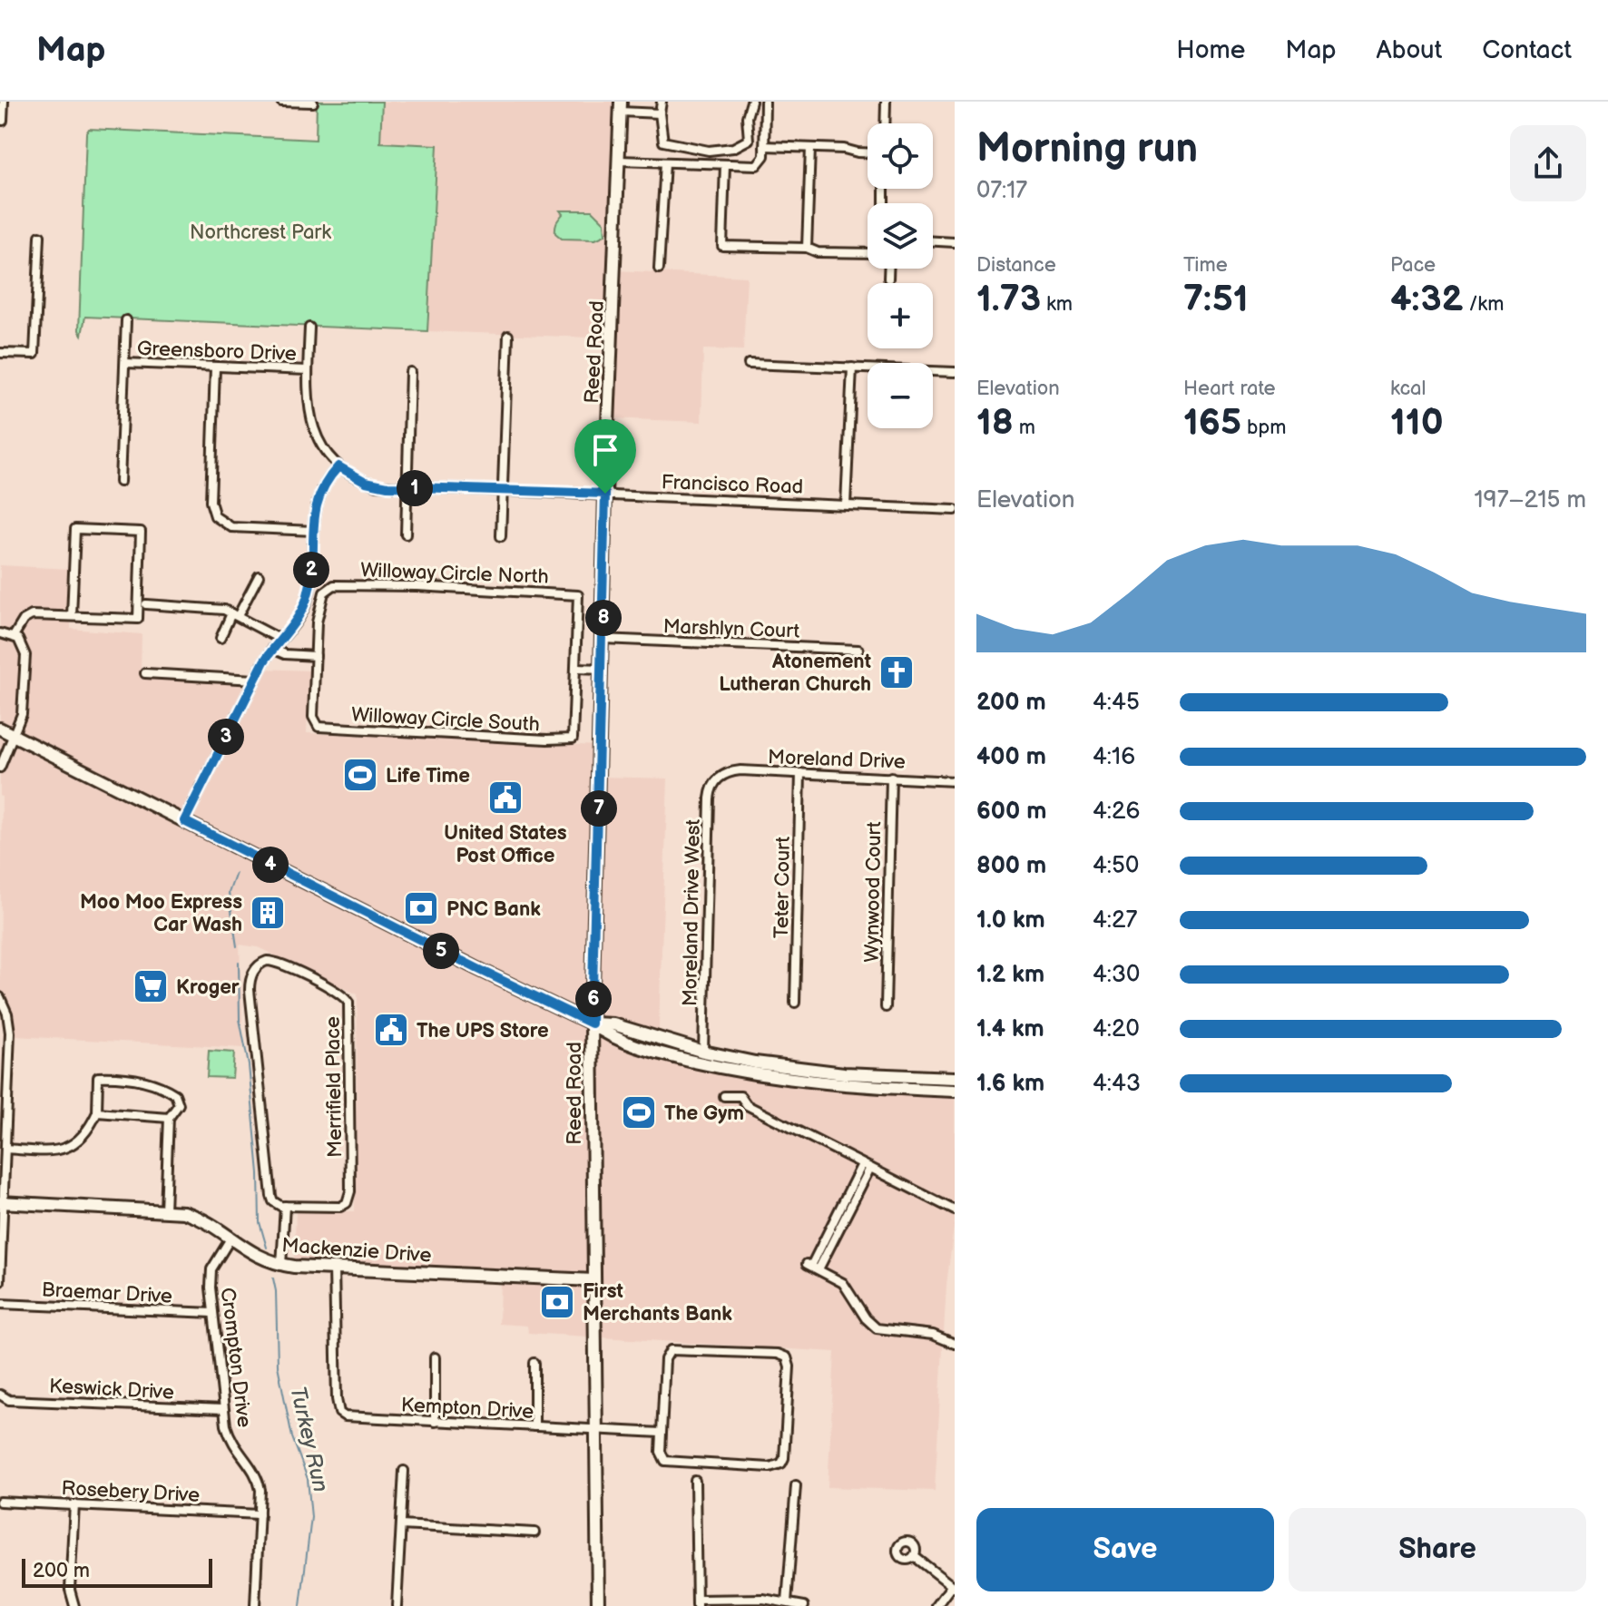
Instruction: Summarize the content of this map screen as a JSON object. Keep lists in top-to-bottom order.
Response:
{
  "streets": {
    "main road": ["Reed Road", "Mackenzie Drive"],
    "street": [
      "Greensboro Drive",
      "Francisco Road",
      "Willoway Circle North",
      "Marshlyn Court",
      "Willoway Circle South",
      "Moreland Drive",
      "Teter Court",
      "Wynwood Court",
      "Moreland Drive West",
      "Merrifield Place",
      "Braemar Drive",
      "Crompton Drive",
      "Keswick Drive",
      "Kempton Drive",
      "Rosebery Drive"
    ]
  },
  "crossings": [
    ["Reed Road", "Francisco Road"],
    ["Reed Road", "Marshlyn Court"],
    ["Reed Road", "Mackenzie Drive"],
    ["Reed Road", "Kempton Drive"],
    ["Willoway Circle North", "Willoway Circle South"],
    ["Moreland Drive", "Teter Court"],
    ["Moreland Drive", "Wynwood Court"],
    ["Moreland Drive", "Moreland Drive West"],
    ["Mackenzie Drive", "Crompton Drive"],
    ["Mackenzie Drive", "Kempton Drive"],
    ["Braemar Drive", "Crompton Drive"],
    ["Crompton Drive", "Keswick Drive"],
    ["Crompton Drive", "Rosebery Drive"]
  ],
  "water": ["Turkey Run"],
  "parks": ["Northcrest Park"],
  "places": {
    "church": ["Atonement Lutheran Church"],
    "sports": ["Life Time", "The Gym"],
    "public building": ["United States Post Office", "The UPS Store"],
    "bank": ["PNC Bank", "First Merchants Bank"],
    "building": ["Moo Moo Express Car Wash"],
    "supermarket": ["Kroger"]
  },
  "scale_bar": "200 m",
  "page": {
    "header": "Map",
    "nav": [
      "Home",
      "Map",
      "About",
      "Contact"
    ],
    "heading": ["Morning run", "07:17"],
    "map_buttons": ["+", "−"],
    "stats": [
      ["Distance", "1.73 km"],
      ["Time", "7:51"],
      ["Pace", "4:32 /km"],
      ["Elevation", "18 m"],
      ["Heart rate", "165 bpm"],
      ["kcal", "110"]
    ],
    "pins": [
      "1",
      "2",
      "8",
      "3",
      "7",
      "4",
      "5",
      "6"
    ],
    "chart": ["Elevation", "197–215 m"],
    "list": [
      {
        "name": "200 m",
        "note": "4:45"
      },
      {
        "name": "400 m",
        "note": "4:16"
      },
      {
        "name": "600 m",
        "note": "4:26"
      },
      {
        "name": "800 m",
        "note": "4:50"
      },
      {
        "name": "1.0 km",
        "note": "4:27"
      },
      {
        "name": "1.2 km",
        "note": "4:30"
      },
      {
        "name": "1.4 km",
        "note": "4:20"
      },
      {
        "name": "1.6 km",
        "note": "4:43"
      }
    ],
    "buttons": ["Save", "Share"],
    "scale": "200 m"
  }
}
